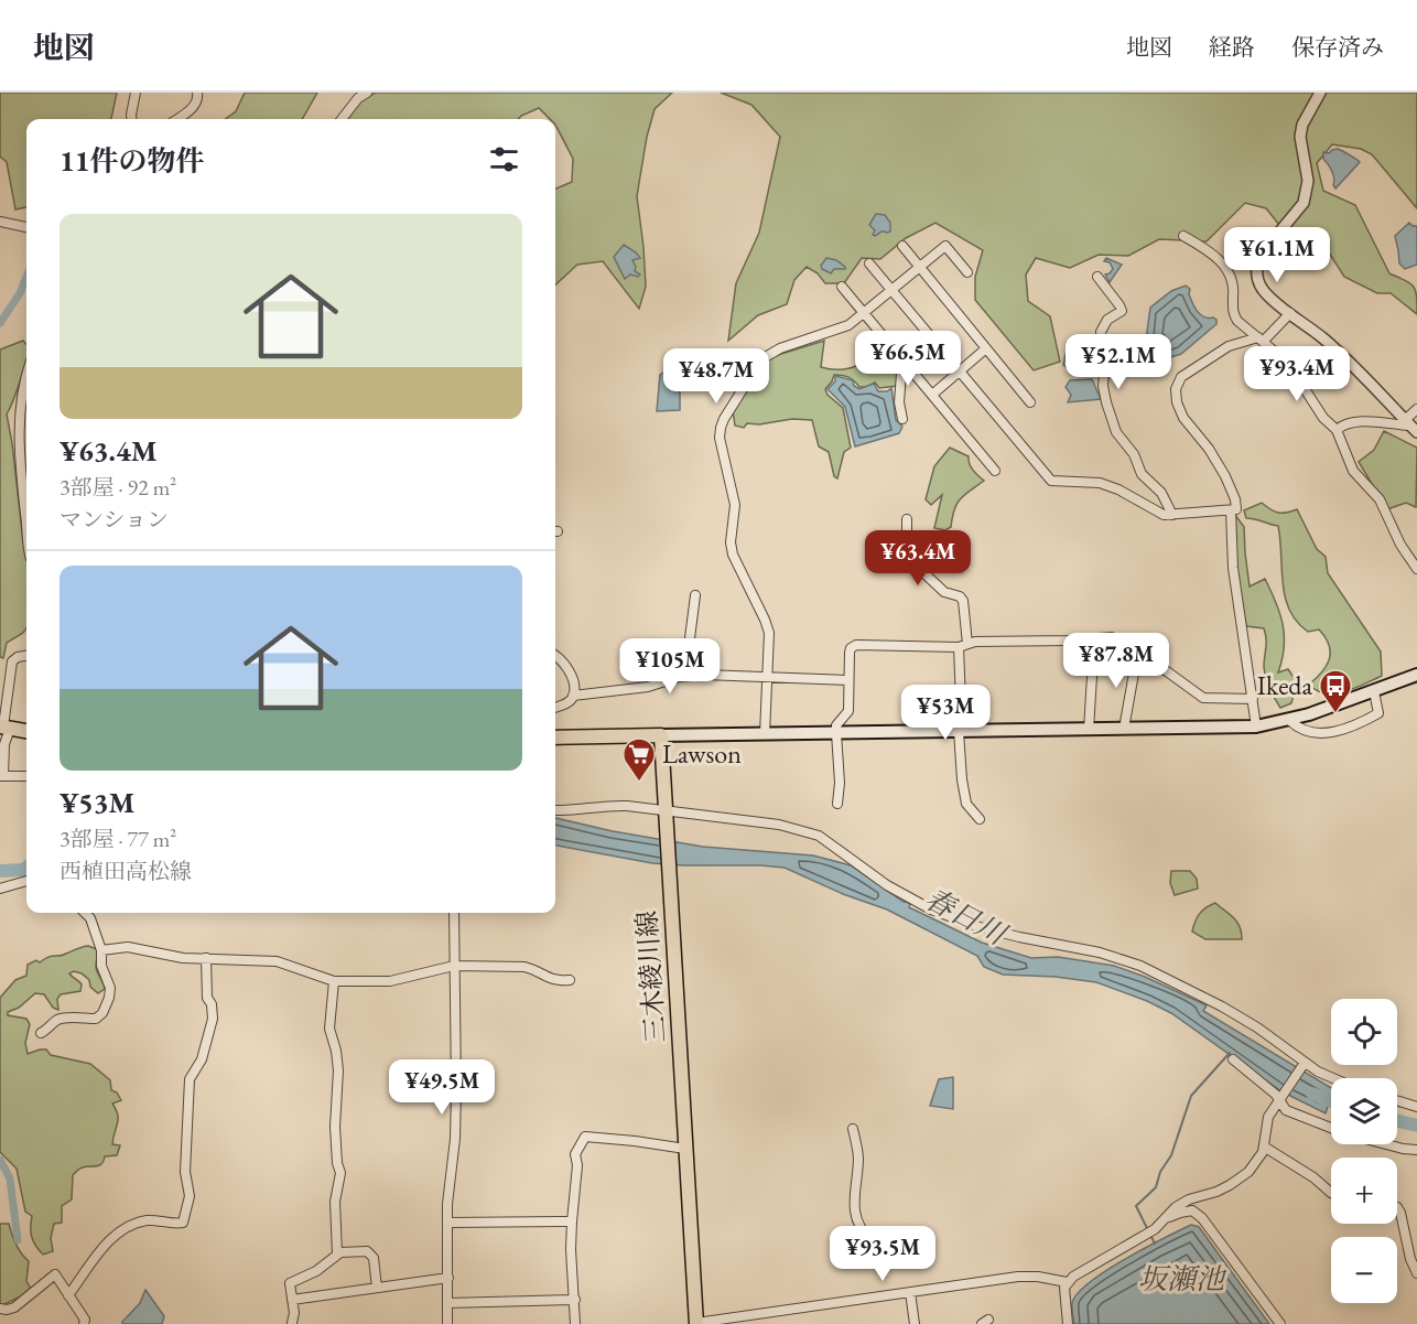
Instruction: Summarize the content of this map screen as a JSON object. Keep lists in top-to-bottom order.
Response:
{
  "streets": {
    "main road": ["三木綾川線"]
  },
  "water": ["春日川", "坂瀬池"],
  "places": {
    "bus stop": ["Ikeda"],
    "supermarket": ["Lawson"]
  },
  "page": {
    "header": "地図",
    "nav": ["地図", "経路", "保存済み"],
    "heading": "11件の物件",
    "list": [
      {
        "name": "¥63.4M",
        "note": "3部屋 · 92 m² · マンション"
      },
      {
        "name": "¥53M",
        "note": "3部屋 · 77 m² · 西植田高松線"
      }
    ],
    "price": [
      "¥61.1M",
      "¥66.5M",
      "¥52.1M",
      "¥93.4M",
      "¥48.7M",
      "¥63.4M",
      "¥87.8M",
      "¥105M",
      "¥53M",
      "¥49.5M",
      "¥93.5M"
    ],
    "map_buttons": ["+", "−"]
  }
}
